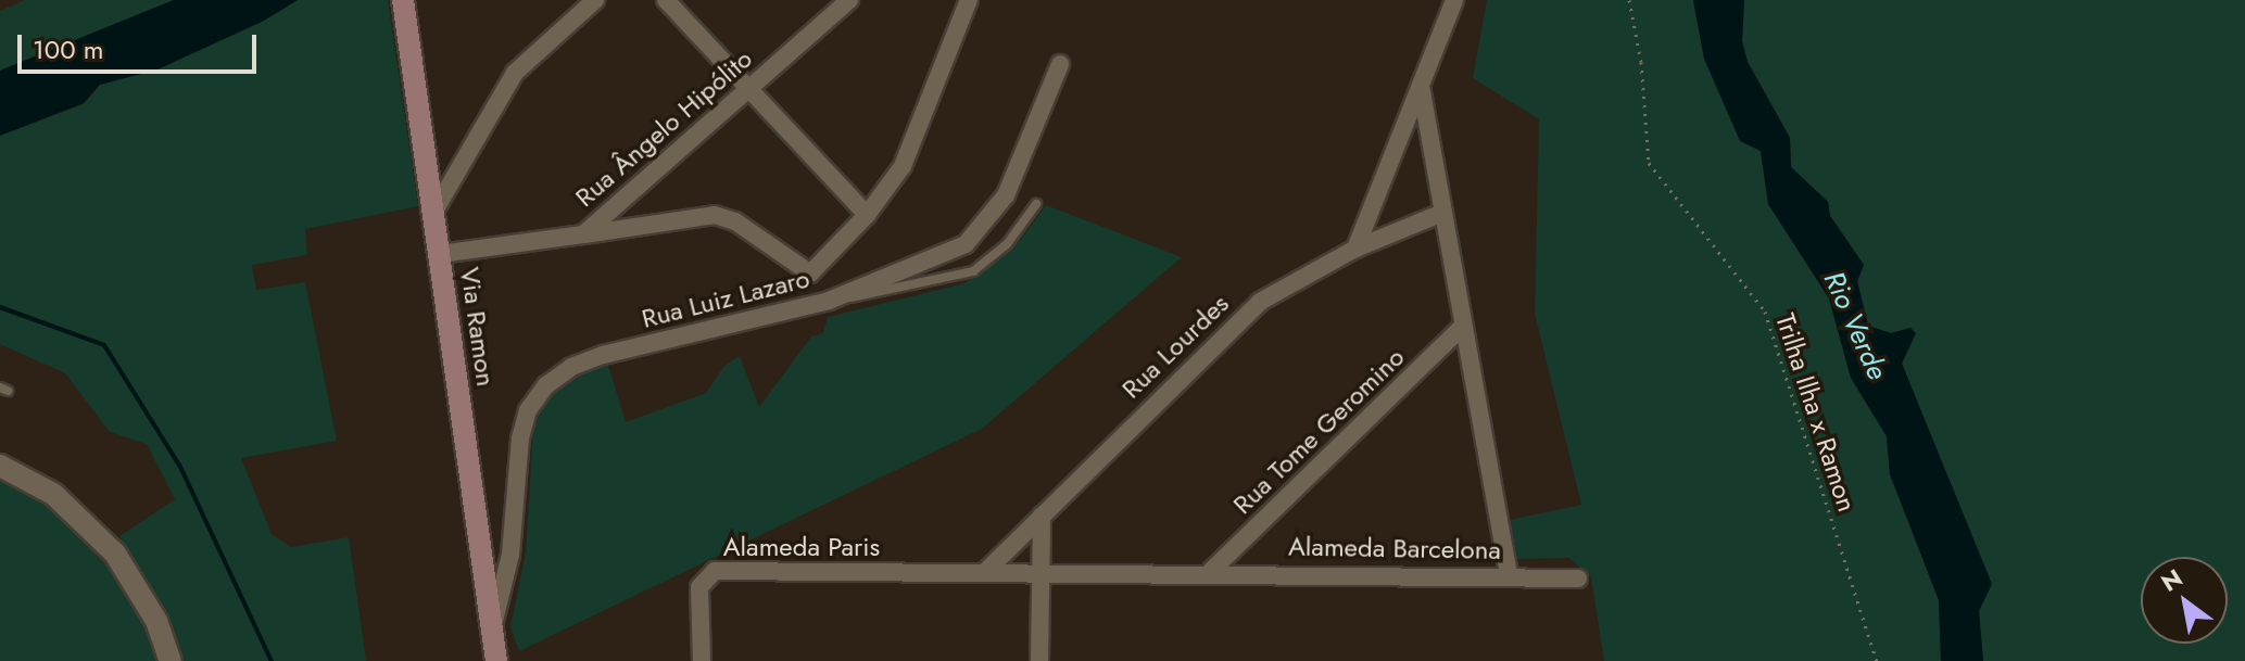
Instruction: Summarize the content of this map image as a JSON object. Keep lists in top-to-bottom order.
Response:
{
  "streets": {
    "main road": ["Via Ramon"],
    "street": [
      "Rua Ângelo Hipólito",
      "Rua Luiz Lazaro",
      "Rua Lourdes",
      "Rua Tome Geromino",
      "Alameda Paris",
      "Alameda Barcelona"
    ],
    "path": ["Trilha Ilha x Ramon"]
  },
  "crossings": [
    ["Rua Ângelo Hipólito", "Via Ramon"],
    ["Rua Luiz Lazaro", "Via Ramon"],
    ["Rua Lourdes", "Alameda Paris"],
    ["Rua Tome Geromino", "Alameda Barcelona"],
    ["Alameda Paris", "Alameda Barcelona"]
  ],
  "water": ["Rio Verde"],
  "scale_bar": "100 m",
  "north": "top left"
}
